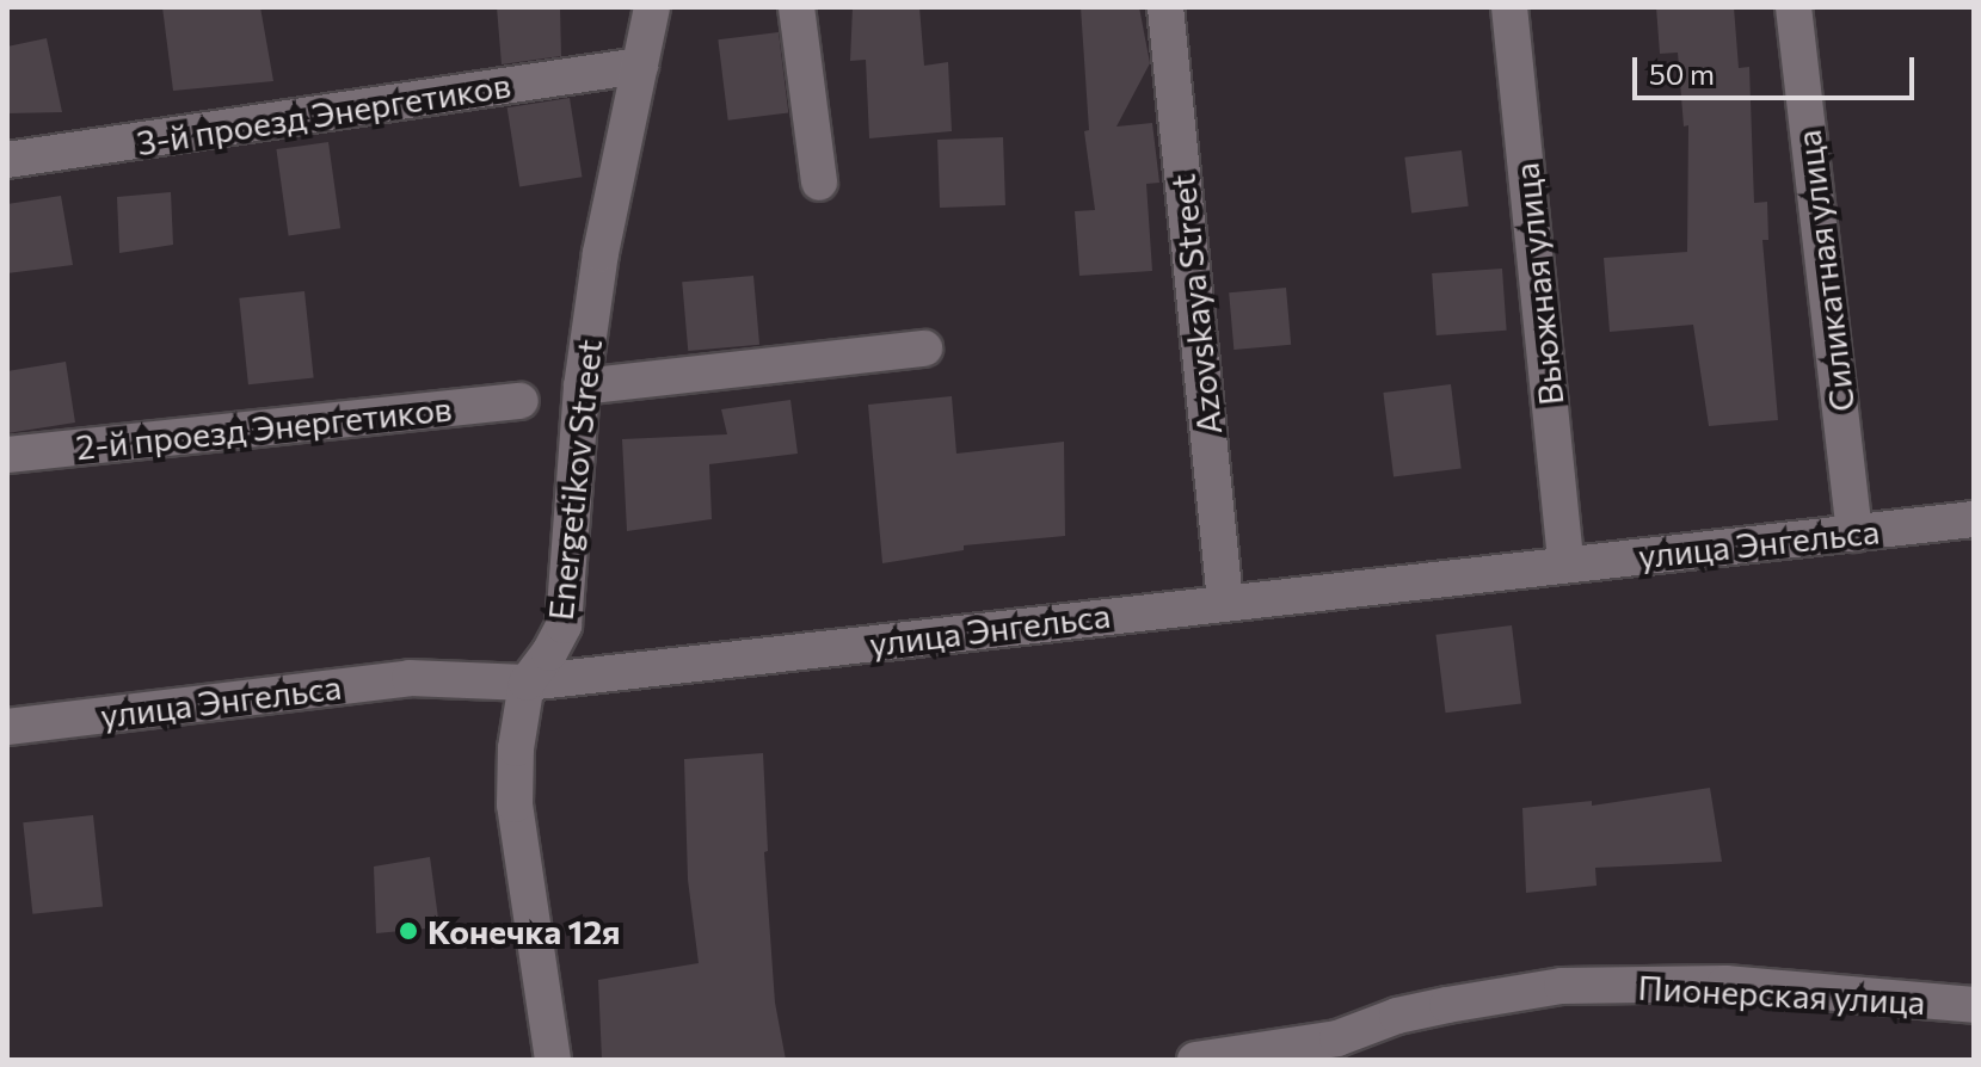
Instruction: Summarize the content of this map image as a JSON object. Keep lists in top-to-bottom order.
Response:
{
  "streets": {
    "street": [
      "3-й проезд Энергетиков",
      "Силикатная улица",
      "Вьюжная улица",
      "Azovskaya Street",
      "2-й проезд Энергетиков",
      "Energetikov Street",
      "улица Энгельса",
      "Пионерская улица"
    ]
  },
  "crossings": [
    ["3-й проезд Энергетиков", "Energetikov Street"],
    ["Силикатная улица", "улица Энгельса"],
    ["Вьюжная улица", "улица Энгельса"],
    ["Azovskaya Street", "улица Энгельса"],
    ["Energetikov Street", "улица Энгельса"]
  ],
  "places": ["Конечка 12я"],
  "scale_bar": "50 m"
}
